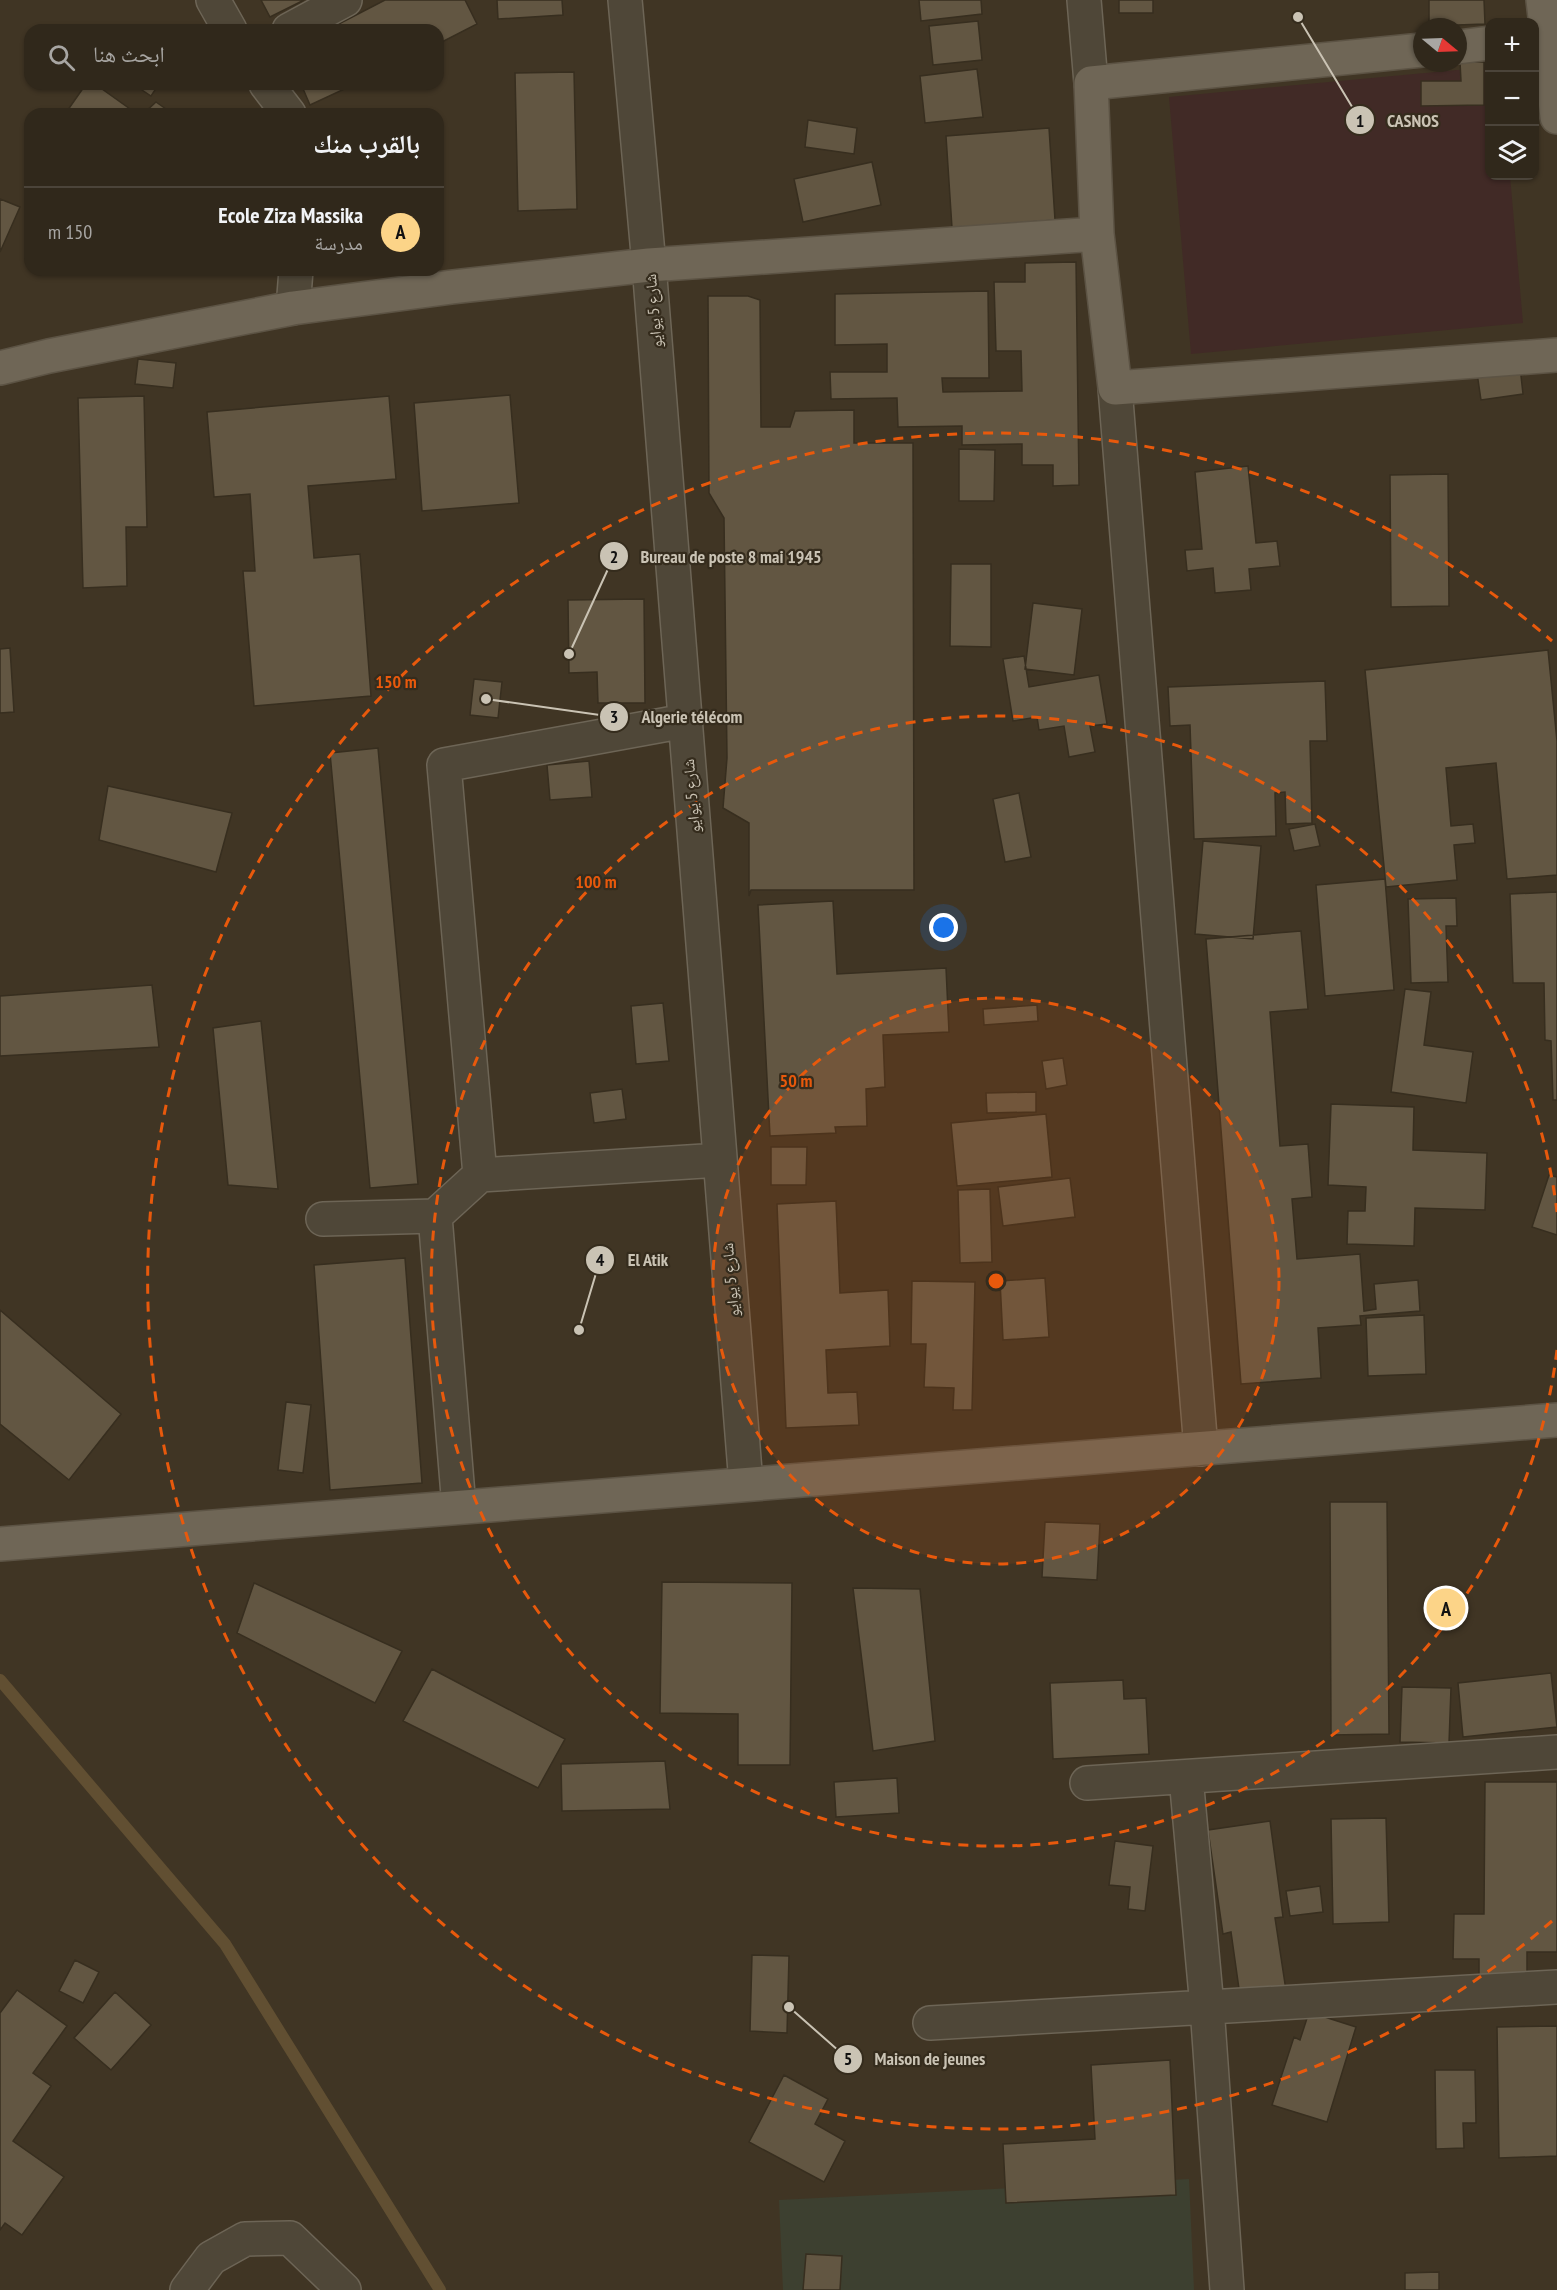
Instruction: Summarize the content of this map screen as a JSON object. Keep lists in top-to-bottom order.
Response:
{
  "streets": {
    "street": ["شارع 5 يوايو"]
  },
  "places": [
    "CASNOS",
    "Bureau de poste 8 mai 1945",
    "Algerie télécom",
    "El Atik",
    "Maison de jeunes"
  ],
  "north": "right",
  "page": {
    "map_buttons": ["+", "−"],
    "search": "ابحث هنا",
    "heading": "بالقرب منك",
    "list": [
      {
        "mark": "A",
        "name": "Ecole Ziza Massika",
        "note": "مدرسة",
        "value": "150 m"
      }
    ],
    "pins": "A"
  },
  "rings": ["150 m", "100 m", "50 m"]
}
